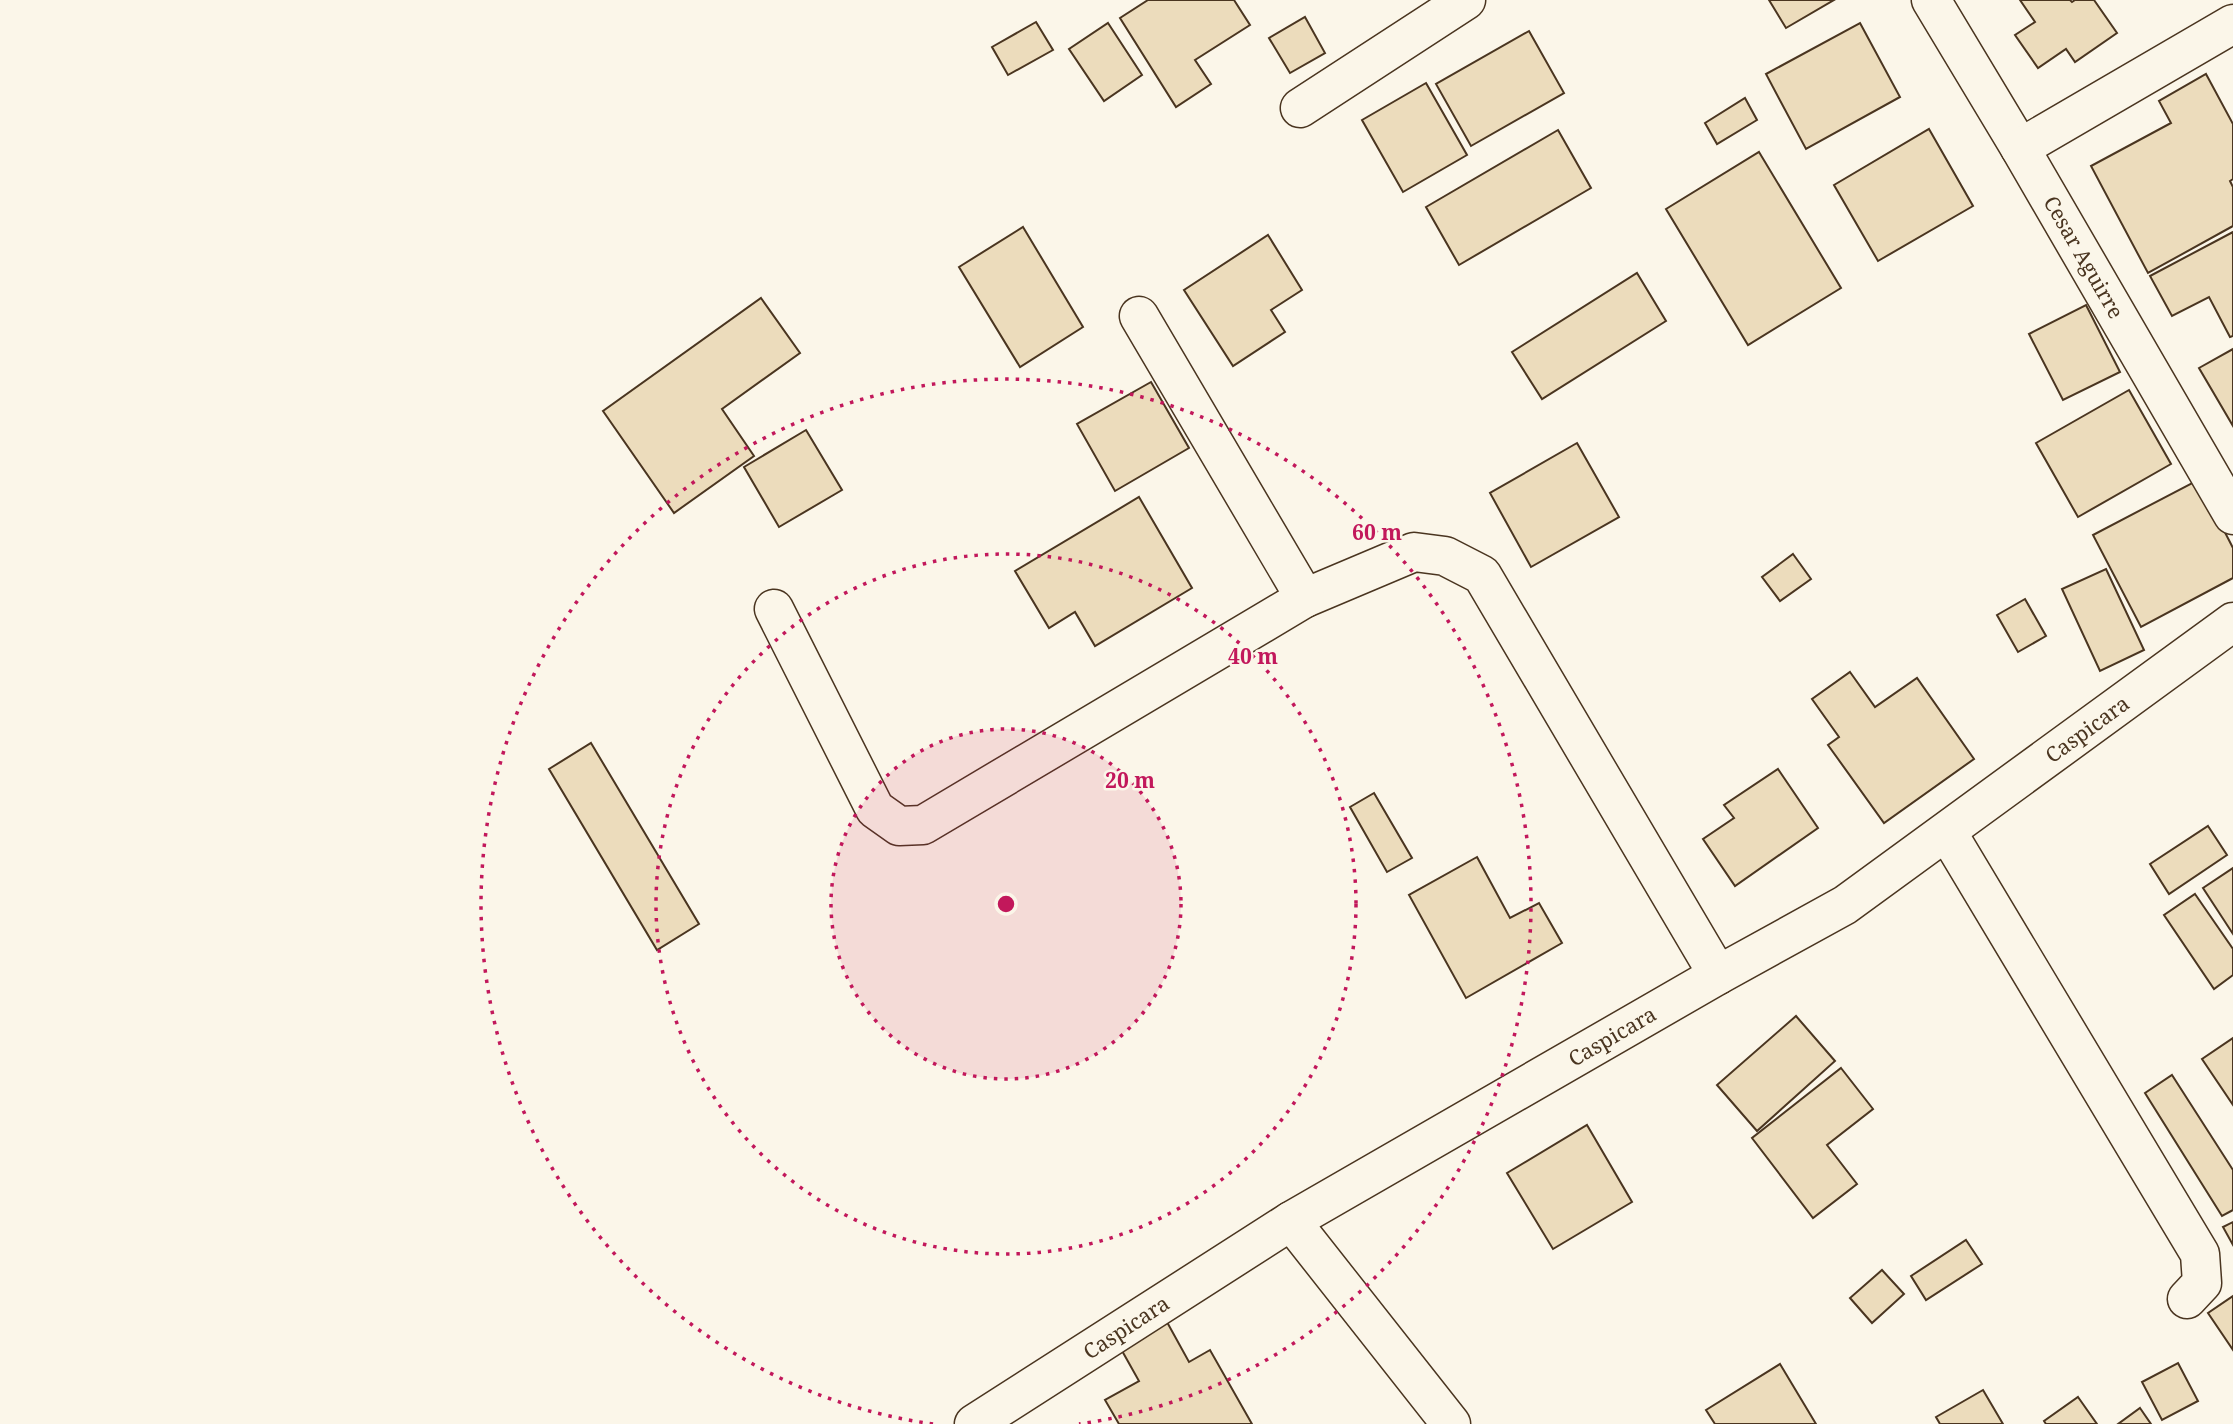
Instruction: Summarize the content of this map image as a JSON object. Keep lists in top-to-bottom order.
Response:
{
  "streets": {
    "street": ["Cesar Aguirre", "Caspicara"]
  },
  "rings": ["60 m", "40 m", "20 m"]
}
